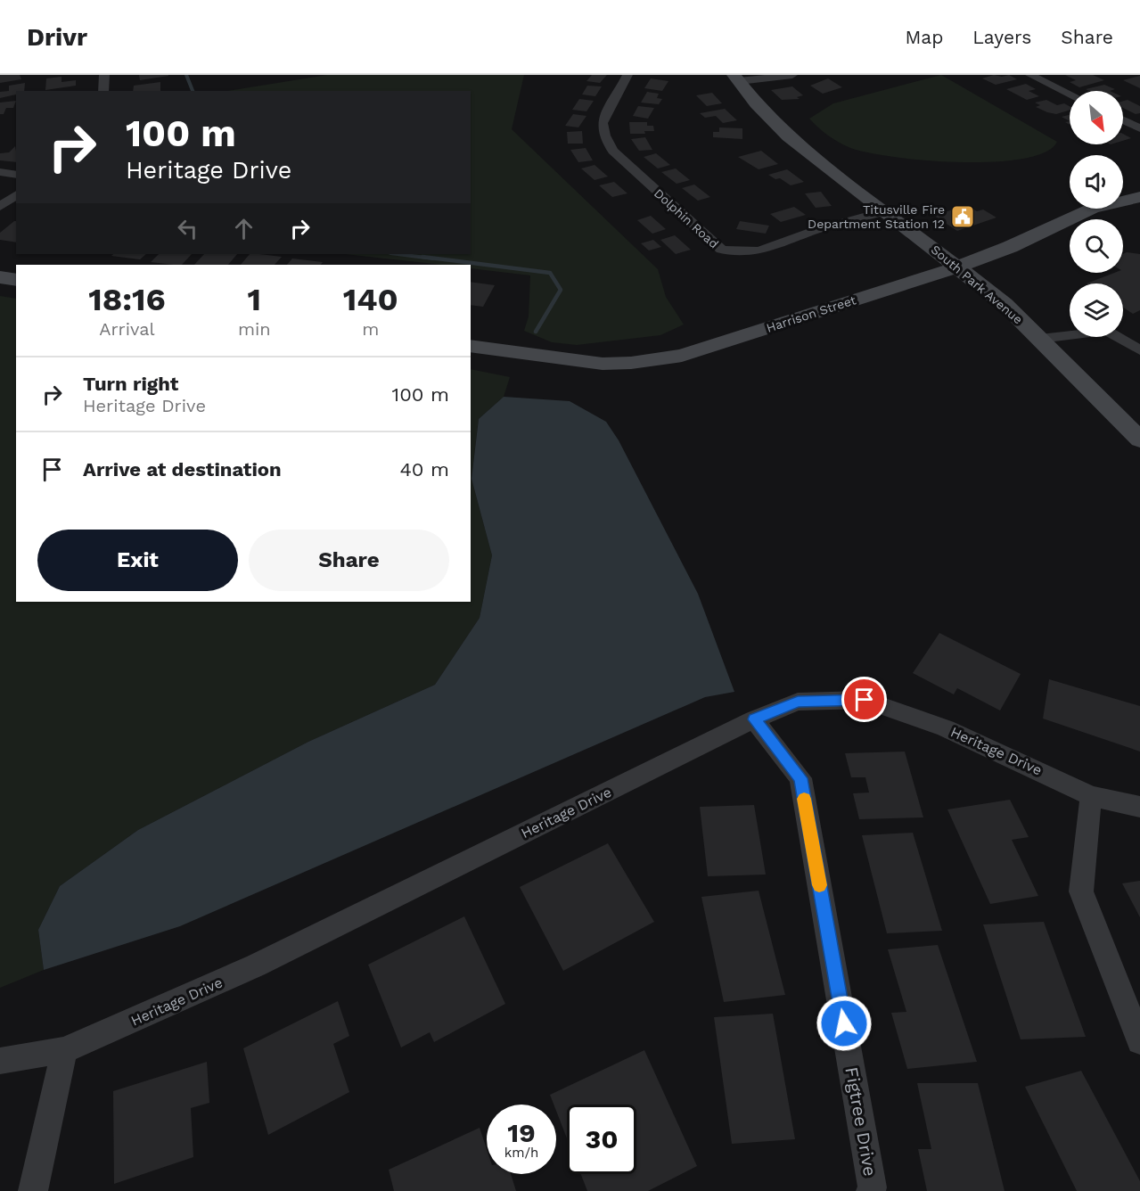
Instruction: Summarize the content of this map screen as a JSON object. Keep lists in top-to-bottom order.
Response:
{
  "streets": {
    "street": [
      "Dolphin Road",
      "South Park Avenue",
      "Harrison Street",
      "Heritage Drive",
      "Figtree Drive"
    ]
  },
  "crossings": [
    ["Dolphin Road", "South Park Avenue"],
    ["South Park Avenue", "Harrison Street"],
    ["Heritage Drive", "Figtree Drive"]
  ],
  "places": {
    "public building": ["Titusville Fire Department Station 12"]
  },
  "north": "bottom right",
  "page": {
    "header": "Drivr",
    "nav": ["Map", "Layers", "Share"],
    "turn": ["100 m", "Heritage Drive"],
    "eta": [
      "18:16",
      "Arrival",
      "1",
      "min",
      "140",
      "m"
    ],
    "list": [
      {
        "name": "Turn right",
        "note": "Heritage Drive",
        "value": "100 m"
      },
      {
        "name": "Arrive at destination",
        "value": "40 m"
      }
    ],
    "buttons": ["Exit", "Share"],
    "speed": "19 km/h",
    "limit": "30"
  }
}
